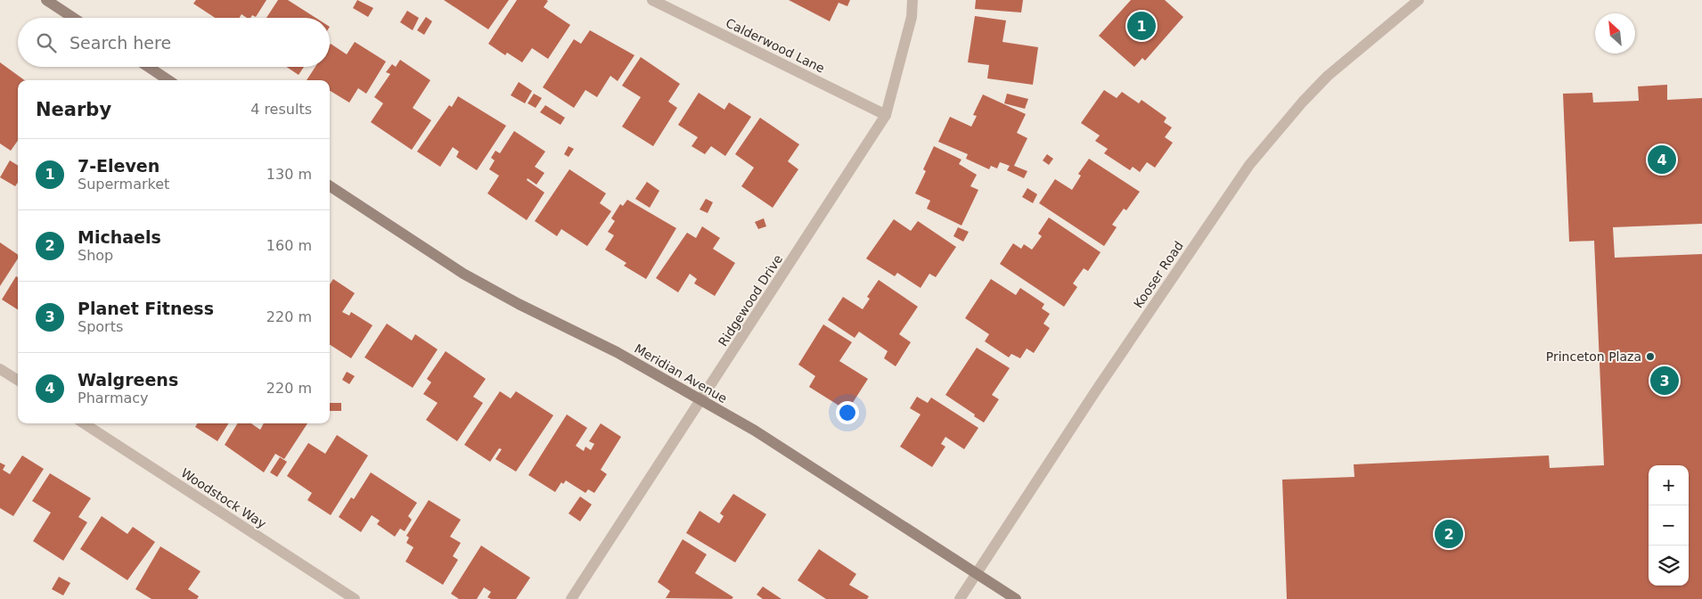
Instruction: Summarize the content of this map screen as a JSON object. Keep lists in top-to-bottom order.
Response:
{
  "streets": {
    "main road": ["Meridian Avenue"],
    "street": [
      "Calderwood Lane",
      "Kooser Road",
      "Ridgewood Drive",
      "Woodstock Way"
    ]
  },
  "crossings": [
    ["Calderwood Lane", "Ridgewood Drive"],
    ["Kooser Road", "Meridian Avenue"],
    ["Ridgewood Drive", "Meridian Avenue"]
  ],
  "places": ["Princeton Plaza"],
  "north": "top left",
  "page": {
    "pins": [
      "1",
      "4",
      "3",
      "2"
    ],
    "search": "Search here",
    "heading": ["Nearby", "4 results"],
    "list": [
      {
        "mark": "1",
        "name": "7-Eleven",
        "note": "Supermarket",
        "value": "130 m"
      },
      {
        "mark": "2",
        "name": "Michaels",
        "note": "Shop",
        "value": "160 m"
      },
      {
        "mark": "3",
        "name": "Planet Fitness",
        "note": "Sports",
        "value": "220 m"
      },
      {
        "mark": "4",
        "name": "Walgreens",
        "note": "Pharmacy",
        "value": "220 m"
      }
    ],
    "map_buttons": ["+", "−"]
  }
}
